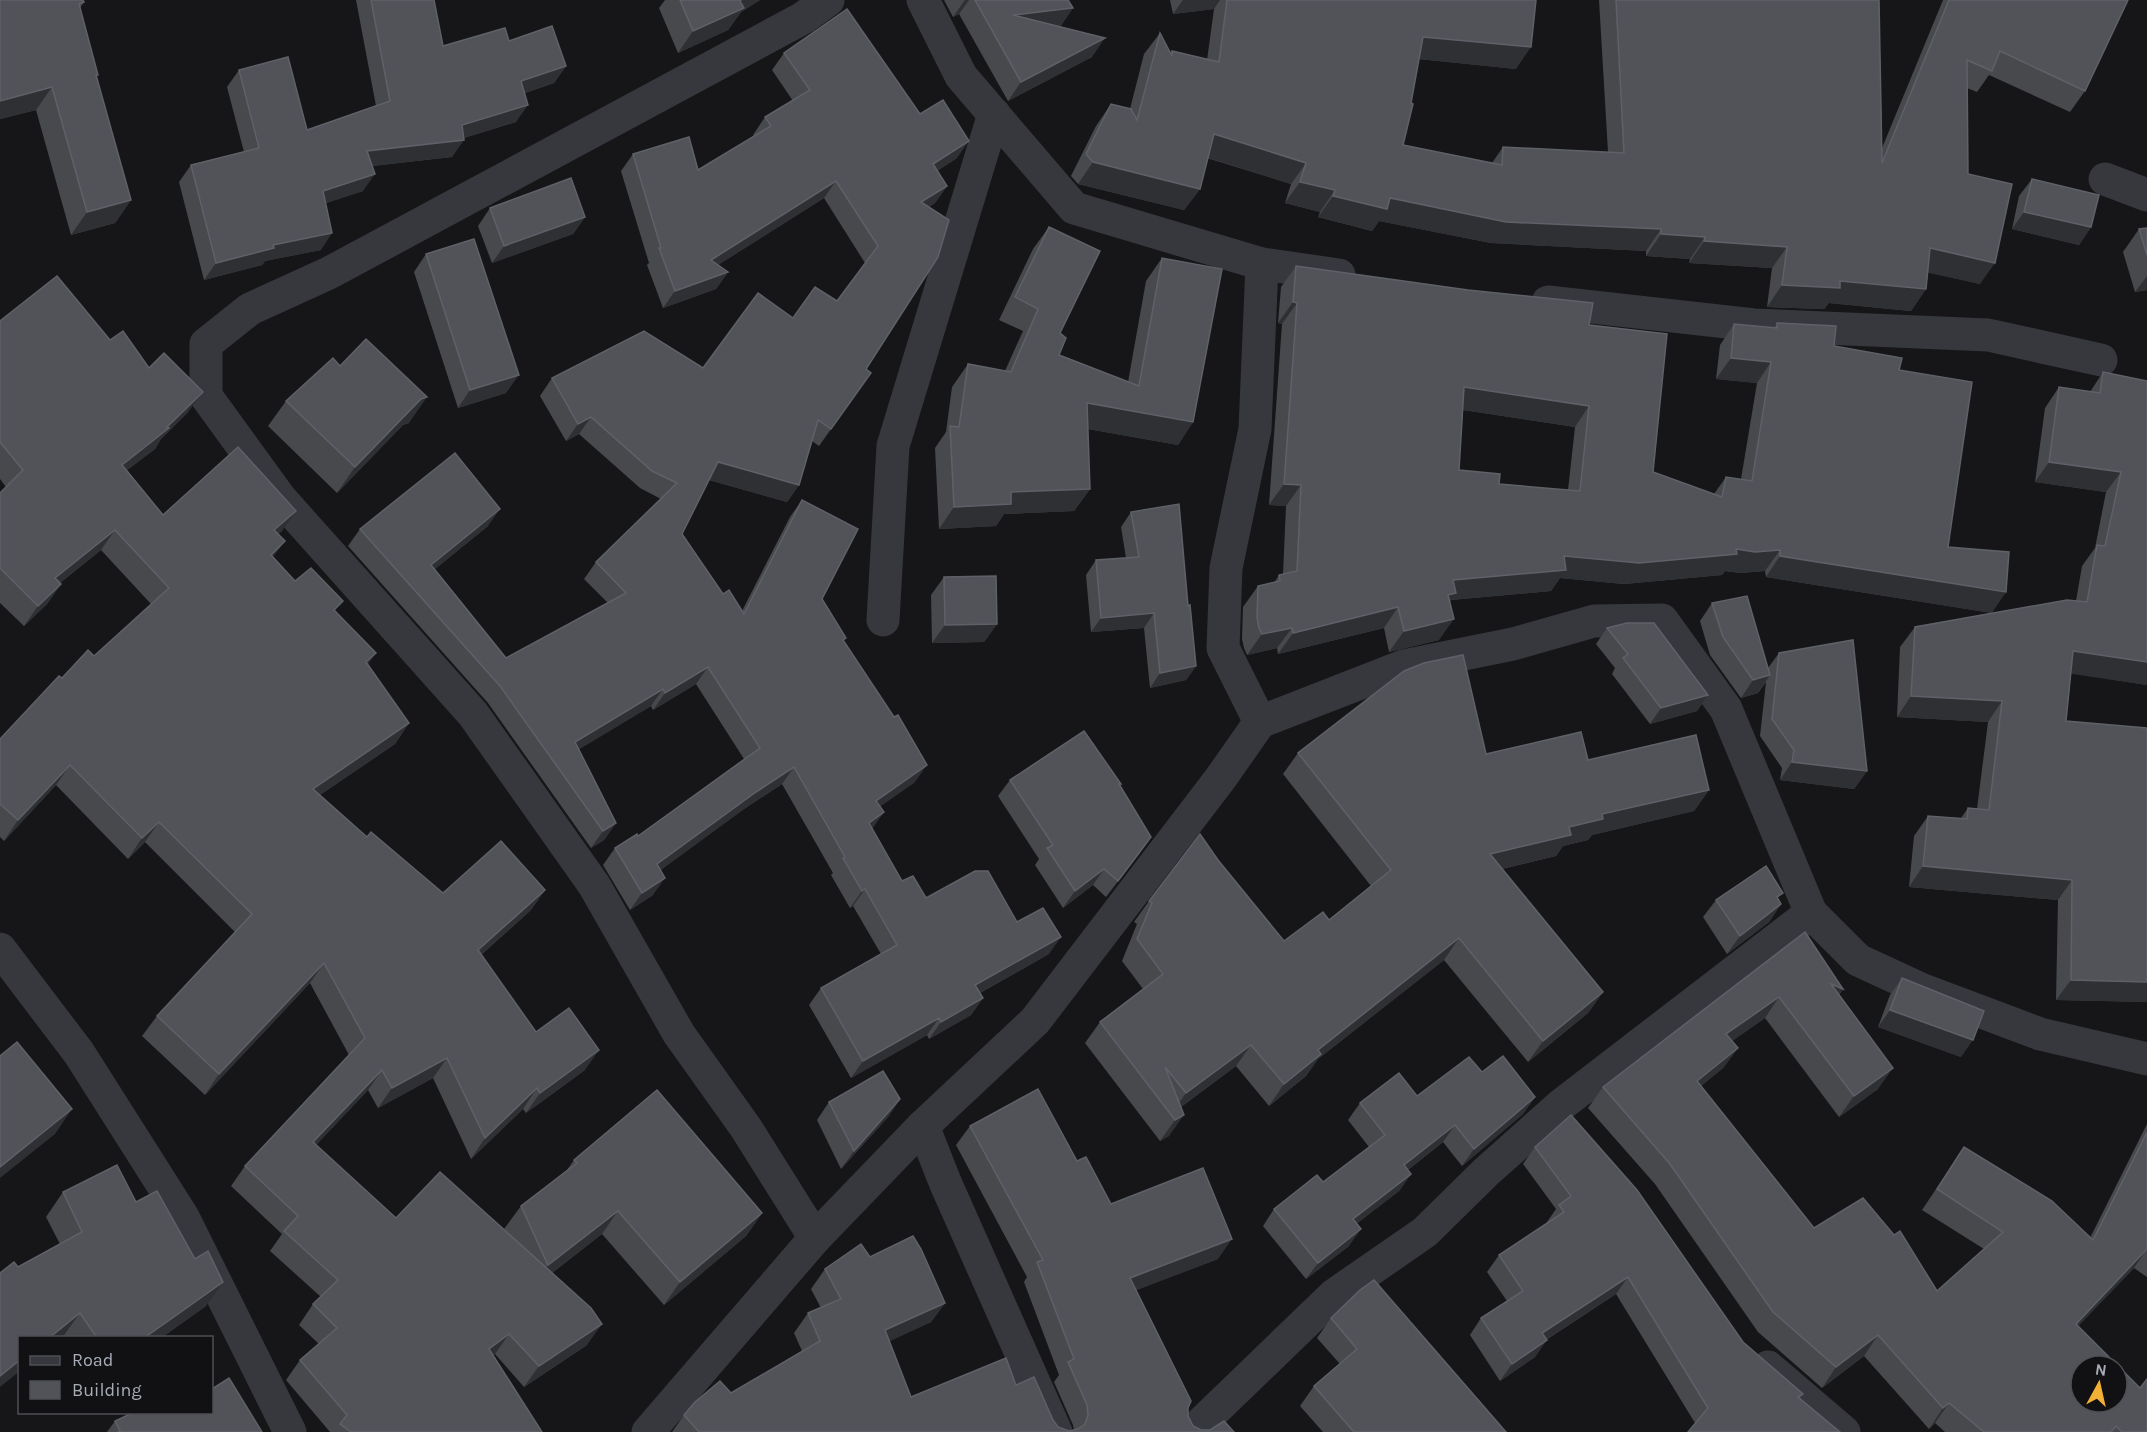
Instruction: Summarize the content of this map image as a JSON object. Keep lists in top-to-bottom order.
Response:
{
  "legend": ["Road", "Building"],
  "north": "top"
}
